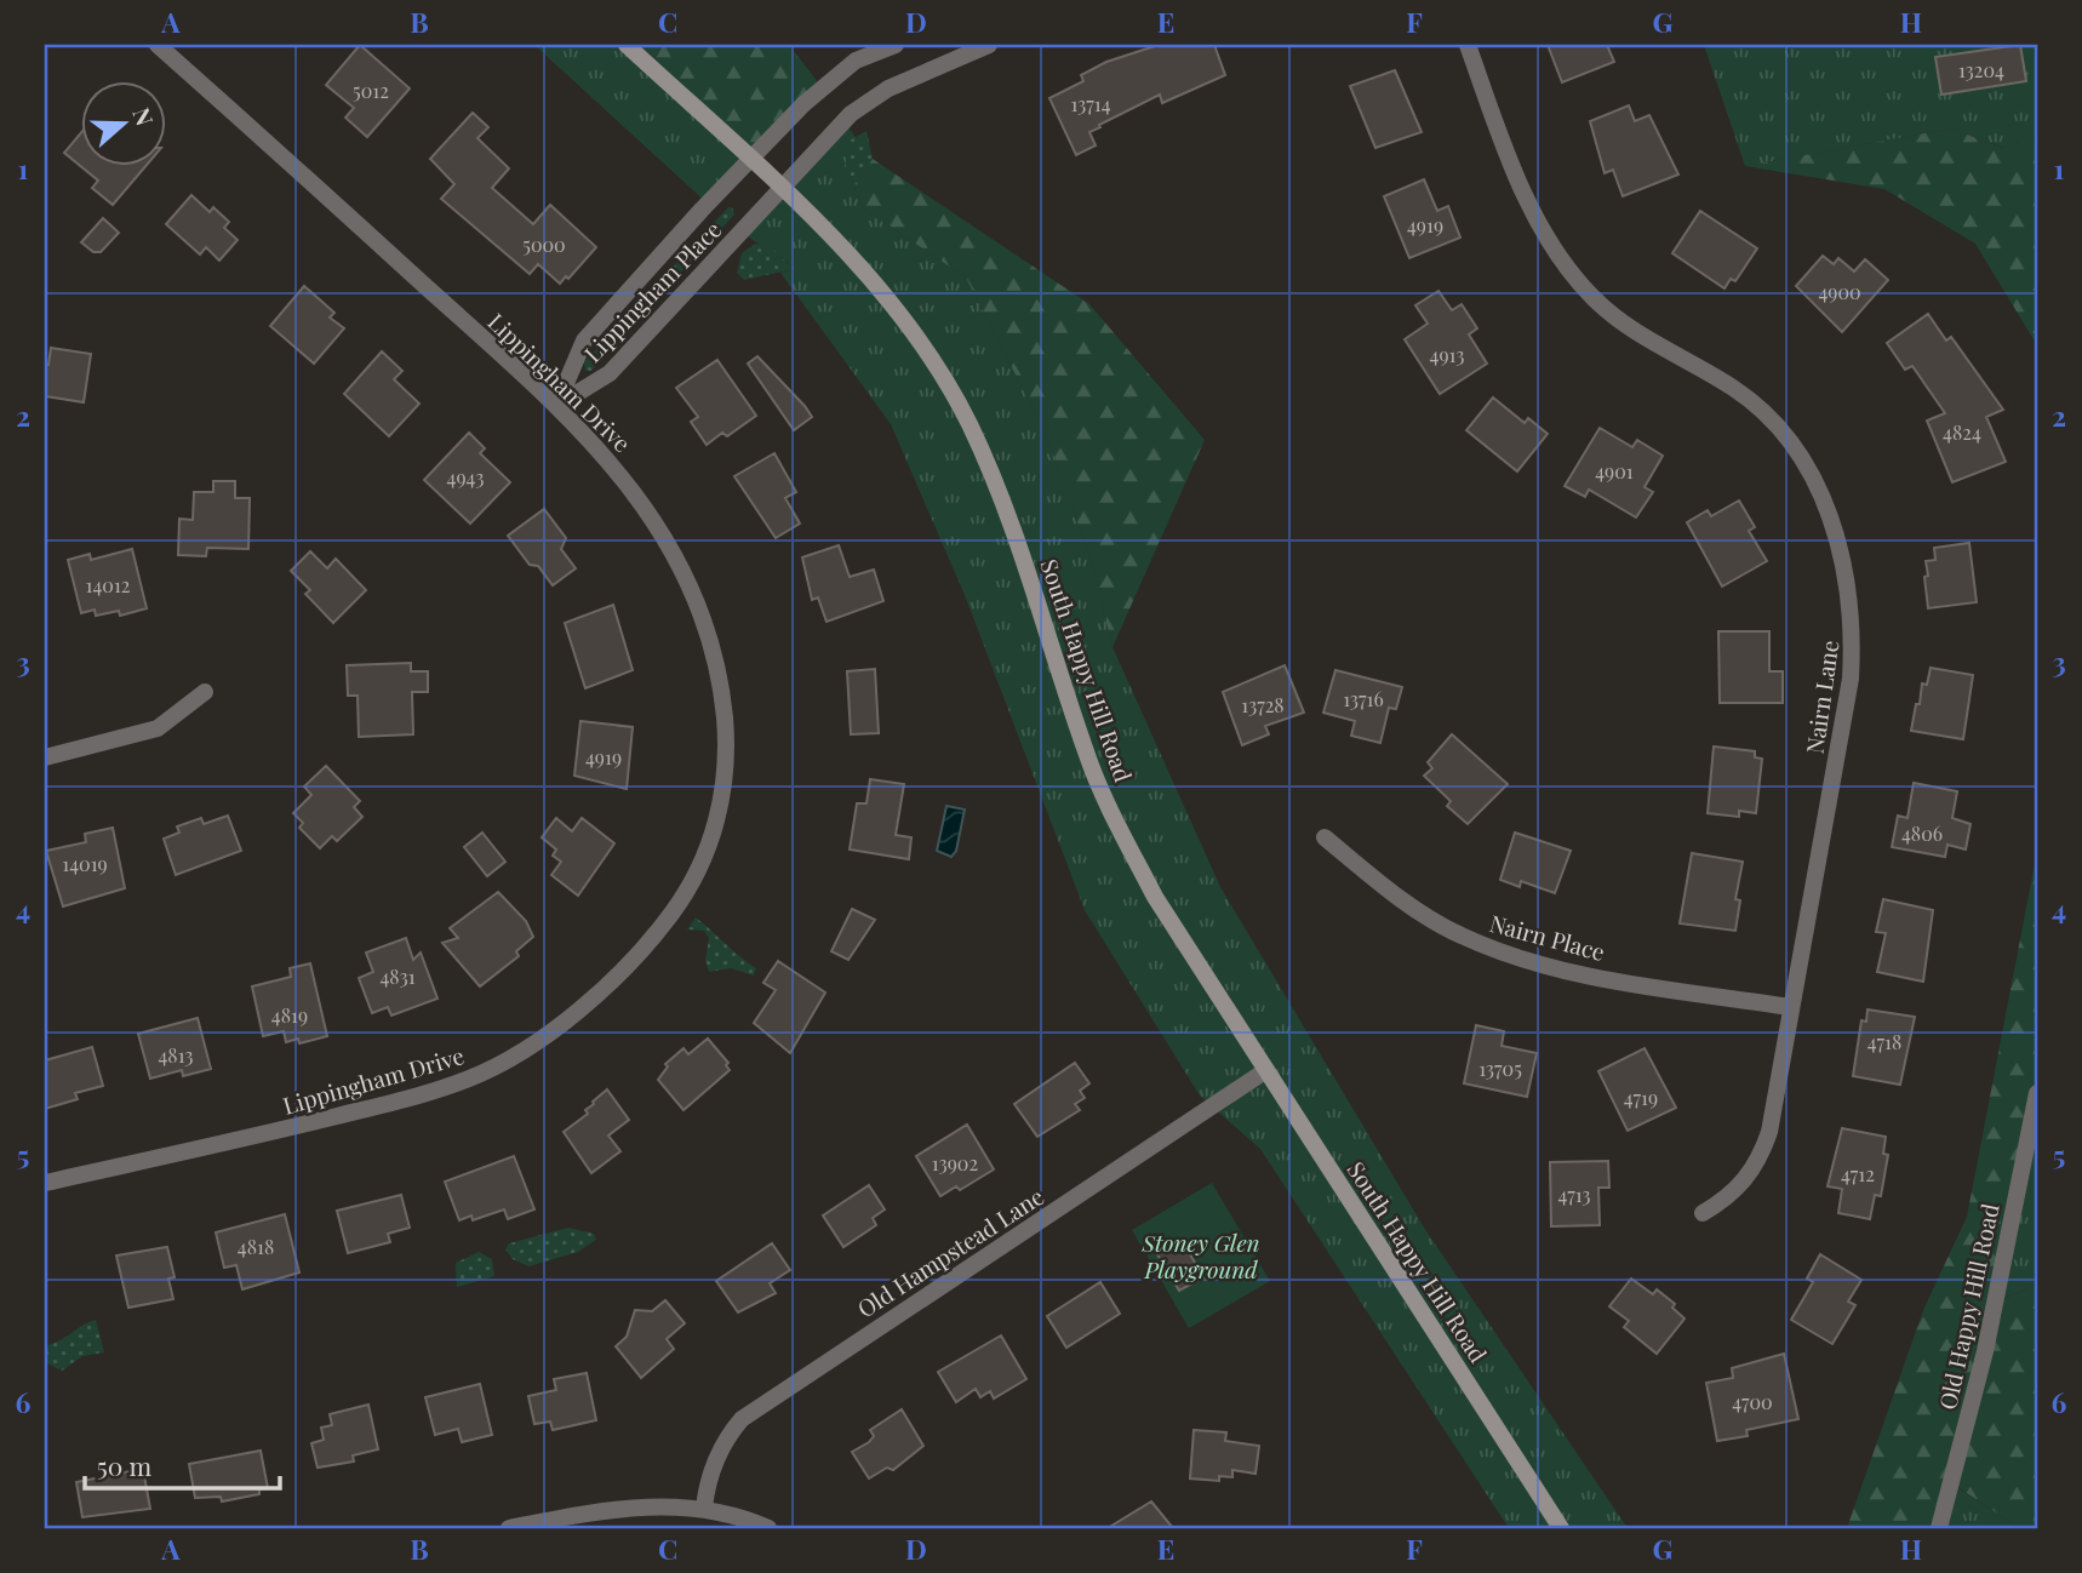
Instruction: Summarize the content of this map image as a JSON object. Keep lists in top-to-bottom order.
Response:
{
  "streets": {
    "street": [
      "Lippingham Place",
      "Lippingham Drive",
      "South Happy Hill Road",
      "Nairn Lane",
      "Nairn Place",
      "Old Hampstead Lane",
      "Old Happy Hill Road"
    ]
  },
  "crossings": [
    ["Lippingham Place", "Lippingham Drive"],
    ["Lippingham Place", "South Happy Hill Road"],
    ["South Happy Hill Road", "Old Hampstead Lane"],
    ["Nairn Lane", "Nairn Place"]
  ],
  "parks": ["Stoney Glen Playground"],
  "house_numbers": [
    "13204",
    "5012",
    "13714",
    "4919",
    "5000",
    "4900",
    "4913",
    "4824",
    "4901",
    "4943",
    "14012",
    "13716",
    "13728",
    "4919",
    "4806",
    "14019",
    "4831",
    "4819",
    "4718",
    "4813",
    "13705",
    "4719",
    "13902",
    "4712",
    "4713",
    "4818",
    "4700"
  ],
  "scale_bar": "50 m",
  "north": "right",
  "grid": {
    "columns": [
      "A",
      "B",
      "C",
      "D",
      "E",
      "F",
      "G",
      "H"
    ],
    "rows": [
      "1",
      "2",
      "3",
      "4",
      "5",
      "6"
    ]
  }
}
